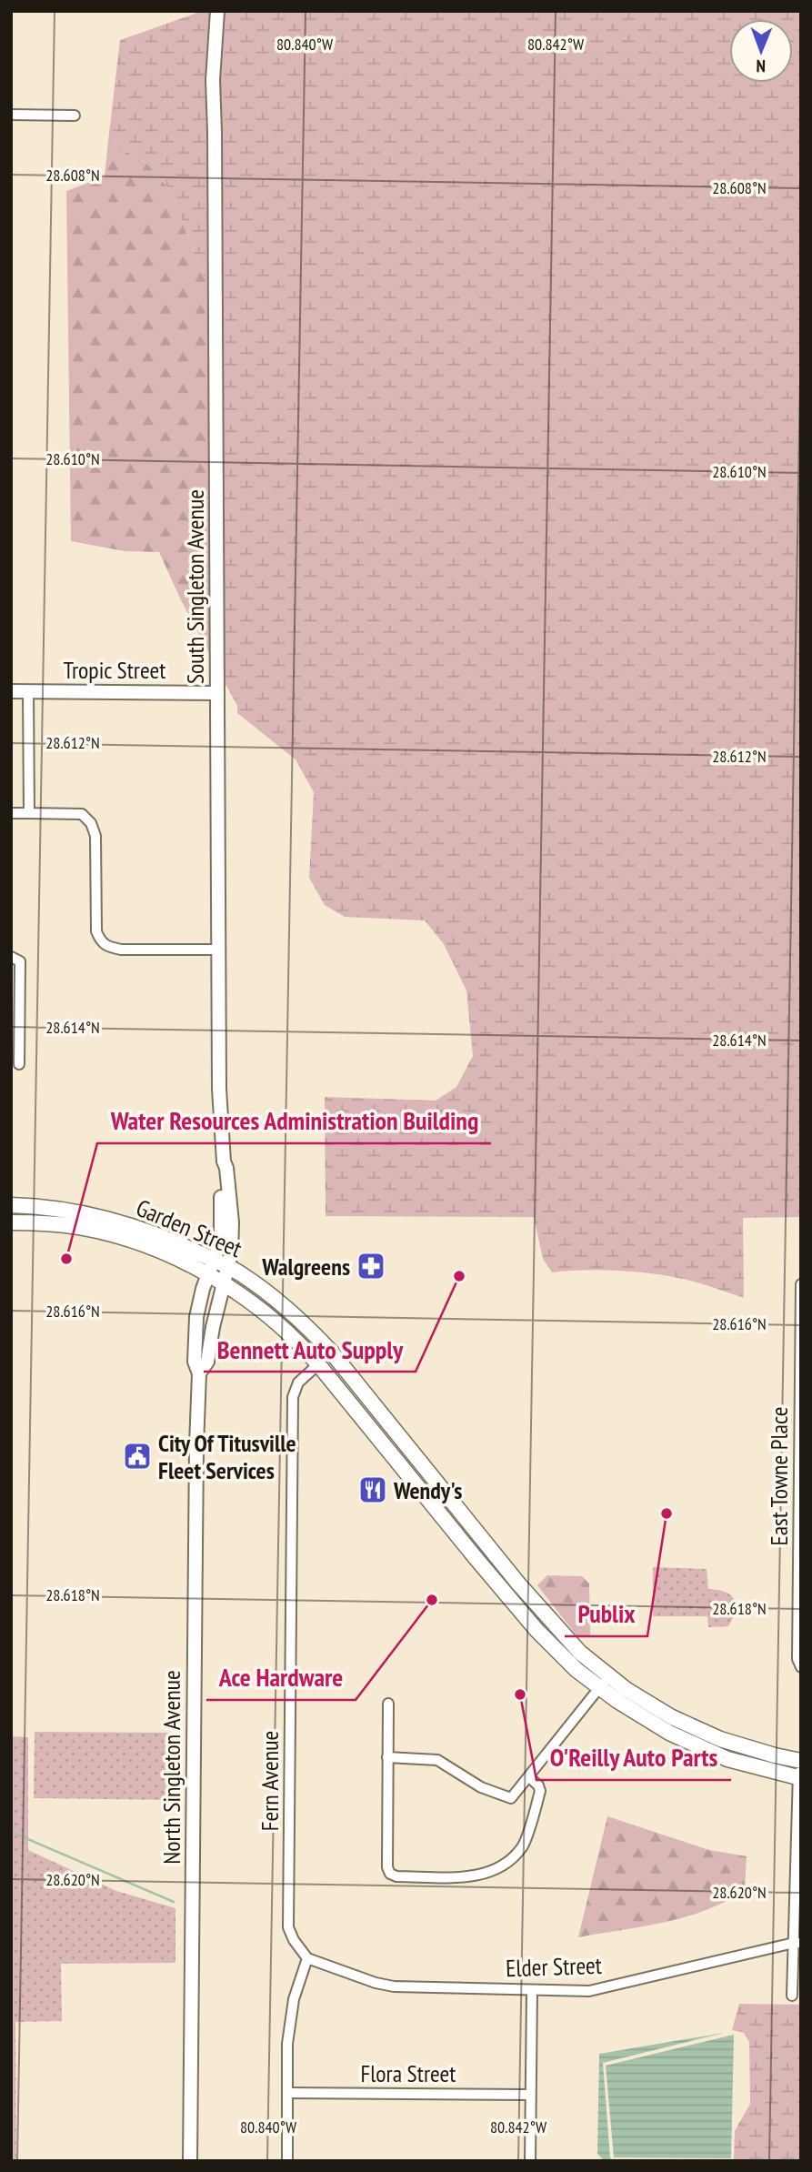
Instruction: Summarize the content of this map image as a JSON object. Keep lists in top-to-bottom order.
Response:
{
  "streets": {
    "main road": ["Garden Street"],
    "street": [
      "South Singleton Avenue",
      "Tropic Street",
      "East Towne Place",
      "North Singleton Avenue",
      "Fern Avenue",
      "Elder Street",
      "Flora Street"
    ]
  },
  "crossings": [
    ["South Singleton Avenue", "Tropic Street"],
    ["South Singleton Avenue", "Garden Street"],
    ["South Singleton Avenue", "North Singleton Avenue"],
    ["Garden Street", "North Singleton Avenue"],
    ["Garden Street", "Fern Avenue"],
    ["Fern Avenue", "Elder Street"]
  ],
  "places": {
    "other": [
      "Water Resources Administration Building",
      "Bennett Auto Supply",
      "Publix",
      "Ace Hardware",
      "O'Reilly Auto Parts"
    ],
    "pharmacy": ["Walgreens"],
    "public building": ["City Of Titusville Fleet Services"],
    "restaurant": ["Wendy's"]
  },
  "north": "bottom",
  "coordinates": [
    "80.840°W",
    "80.842°W",
    "28.608°N",
    "28.610°N",
    "28.612°N",
    "28.614°N",
    "28.616°N",
    "28.618°N",
    "28.620°N"
  ]
}
